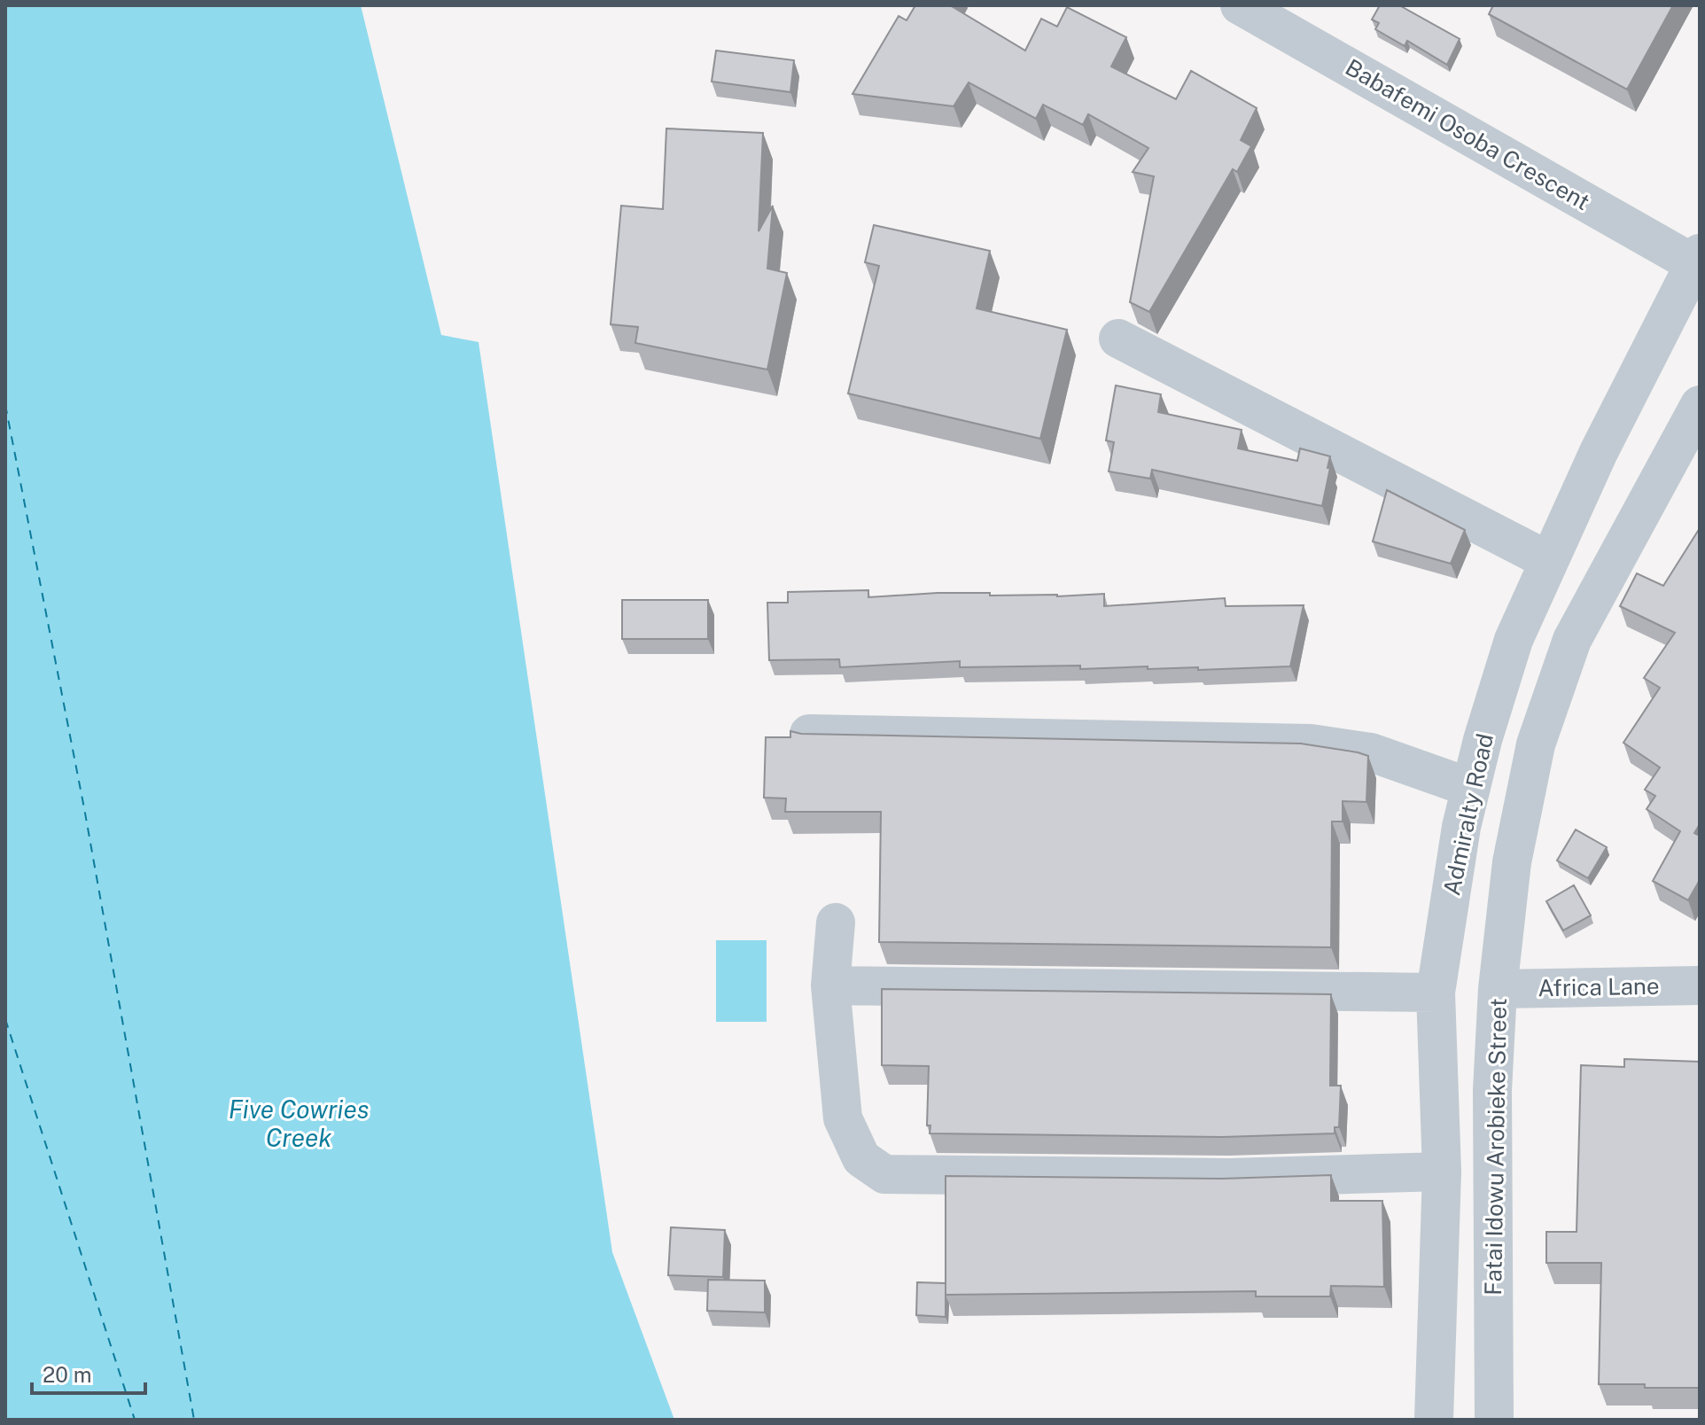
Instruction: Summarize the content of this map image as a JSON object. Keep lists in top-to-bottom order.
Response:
{
  "streets": {
    "street": [
      "Babafemi Osoba Crescent",
      "Admiralty Road",
      "Africa Lane",
      "Fatai Idowu Arobieke Street"
    ]
  },
  "crossings": [
    ["Babafemi Osoba Crescent", "Admiralty Road"],
    ["Africa Lane", "Fatai Idowu Arobieke Street"]
  ],
  "water": ["Five Cowries Creek"],
  "scale_bar": "20 m"
}
